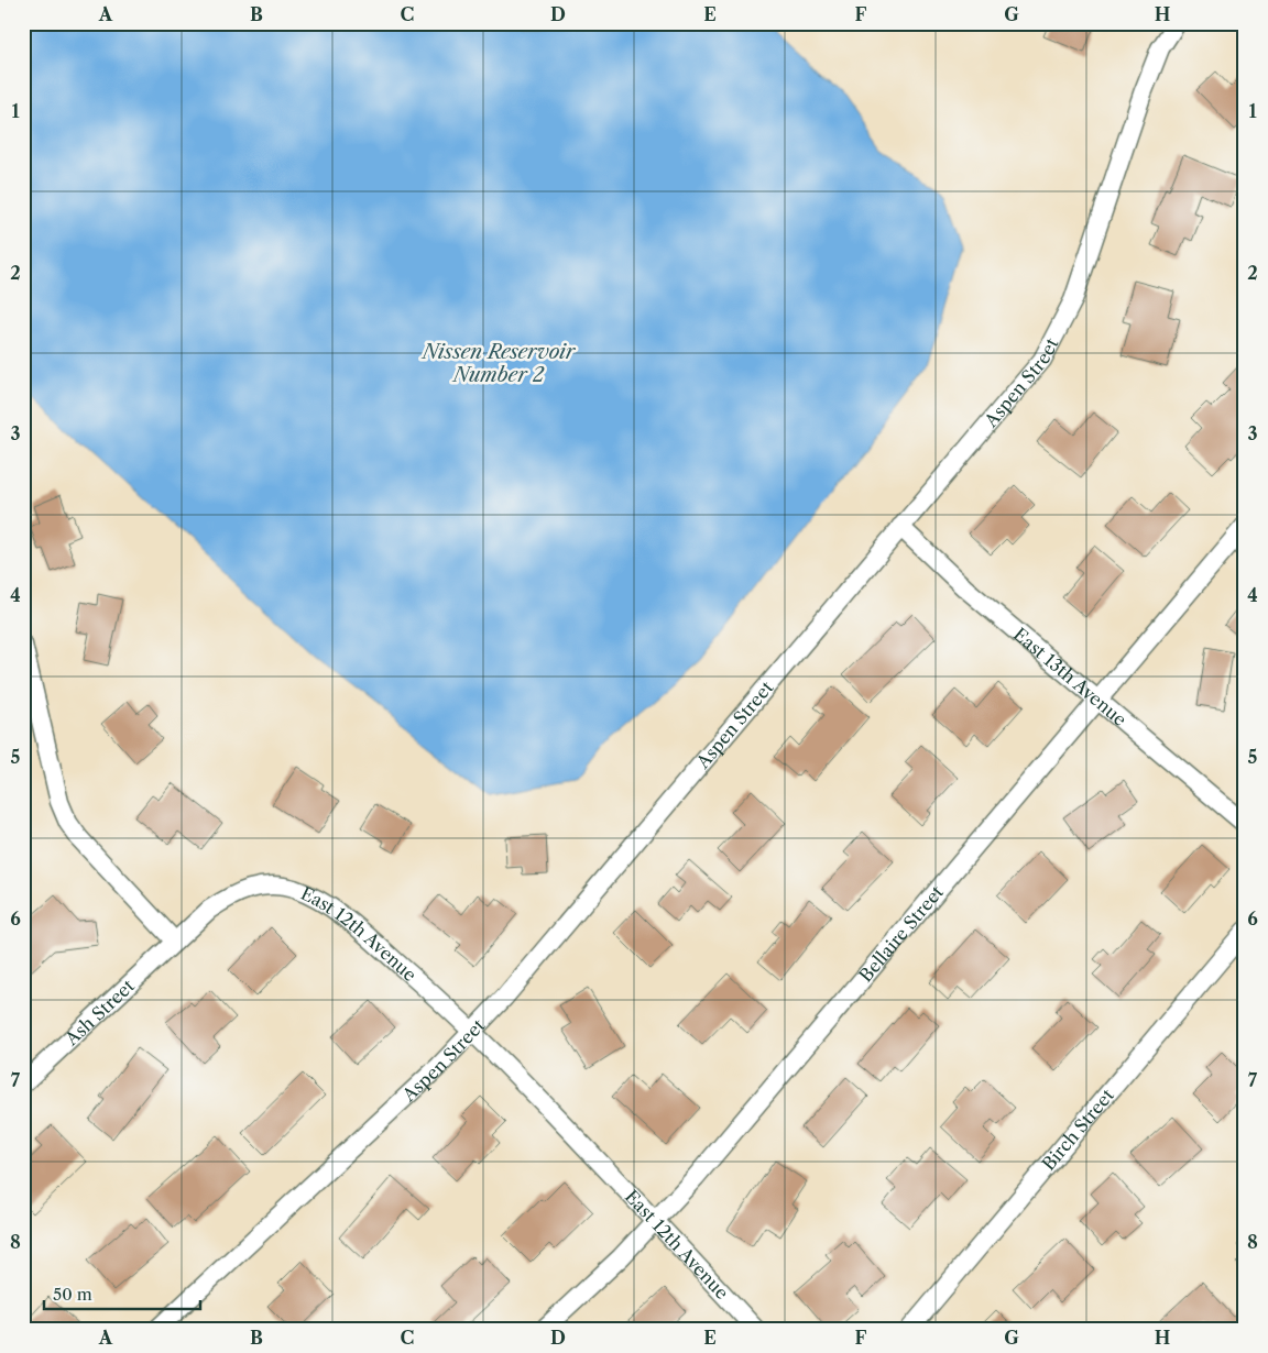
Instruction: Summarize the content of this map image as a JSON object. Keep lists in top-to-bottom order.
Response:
{
  "streets": {
    "street": [
      "Aspen Street",
      "East 13th Avenue",
      "Bellaire Street",
      "East 12th Avenue",
      "Ash Street",
      "Birch Street"
    ]
  },
  "crossings": [
    ["Aspen Street", "East 13th Avenue"],
    ["Aspen Street", "East 12th Avenue"],
    ["East 13th Avenue", "Bellaire Street"],
    ["Bellaire Street", "East 12th Avenue"],
    ["East 12th Avenue", "Ash Street"]
  ],
  "water": ["Nissen Reservoir Number 2"],
  "scale_bar": "50 m",
  "grid": {
    "columns": [
      "A",
      "B",
      "C",
      "D",
      "E",
      "F",
      "G",
      "H"
    ],
    "rows": [
      "1",
      "2",
      "3",
      "4",
      "5",
      "6",
      "7",
      "8"
    ]
  }
}
